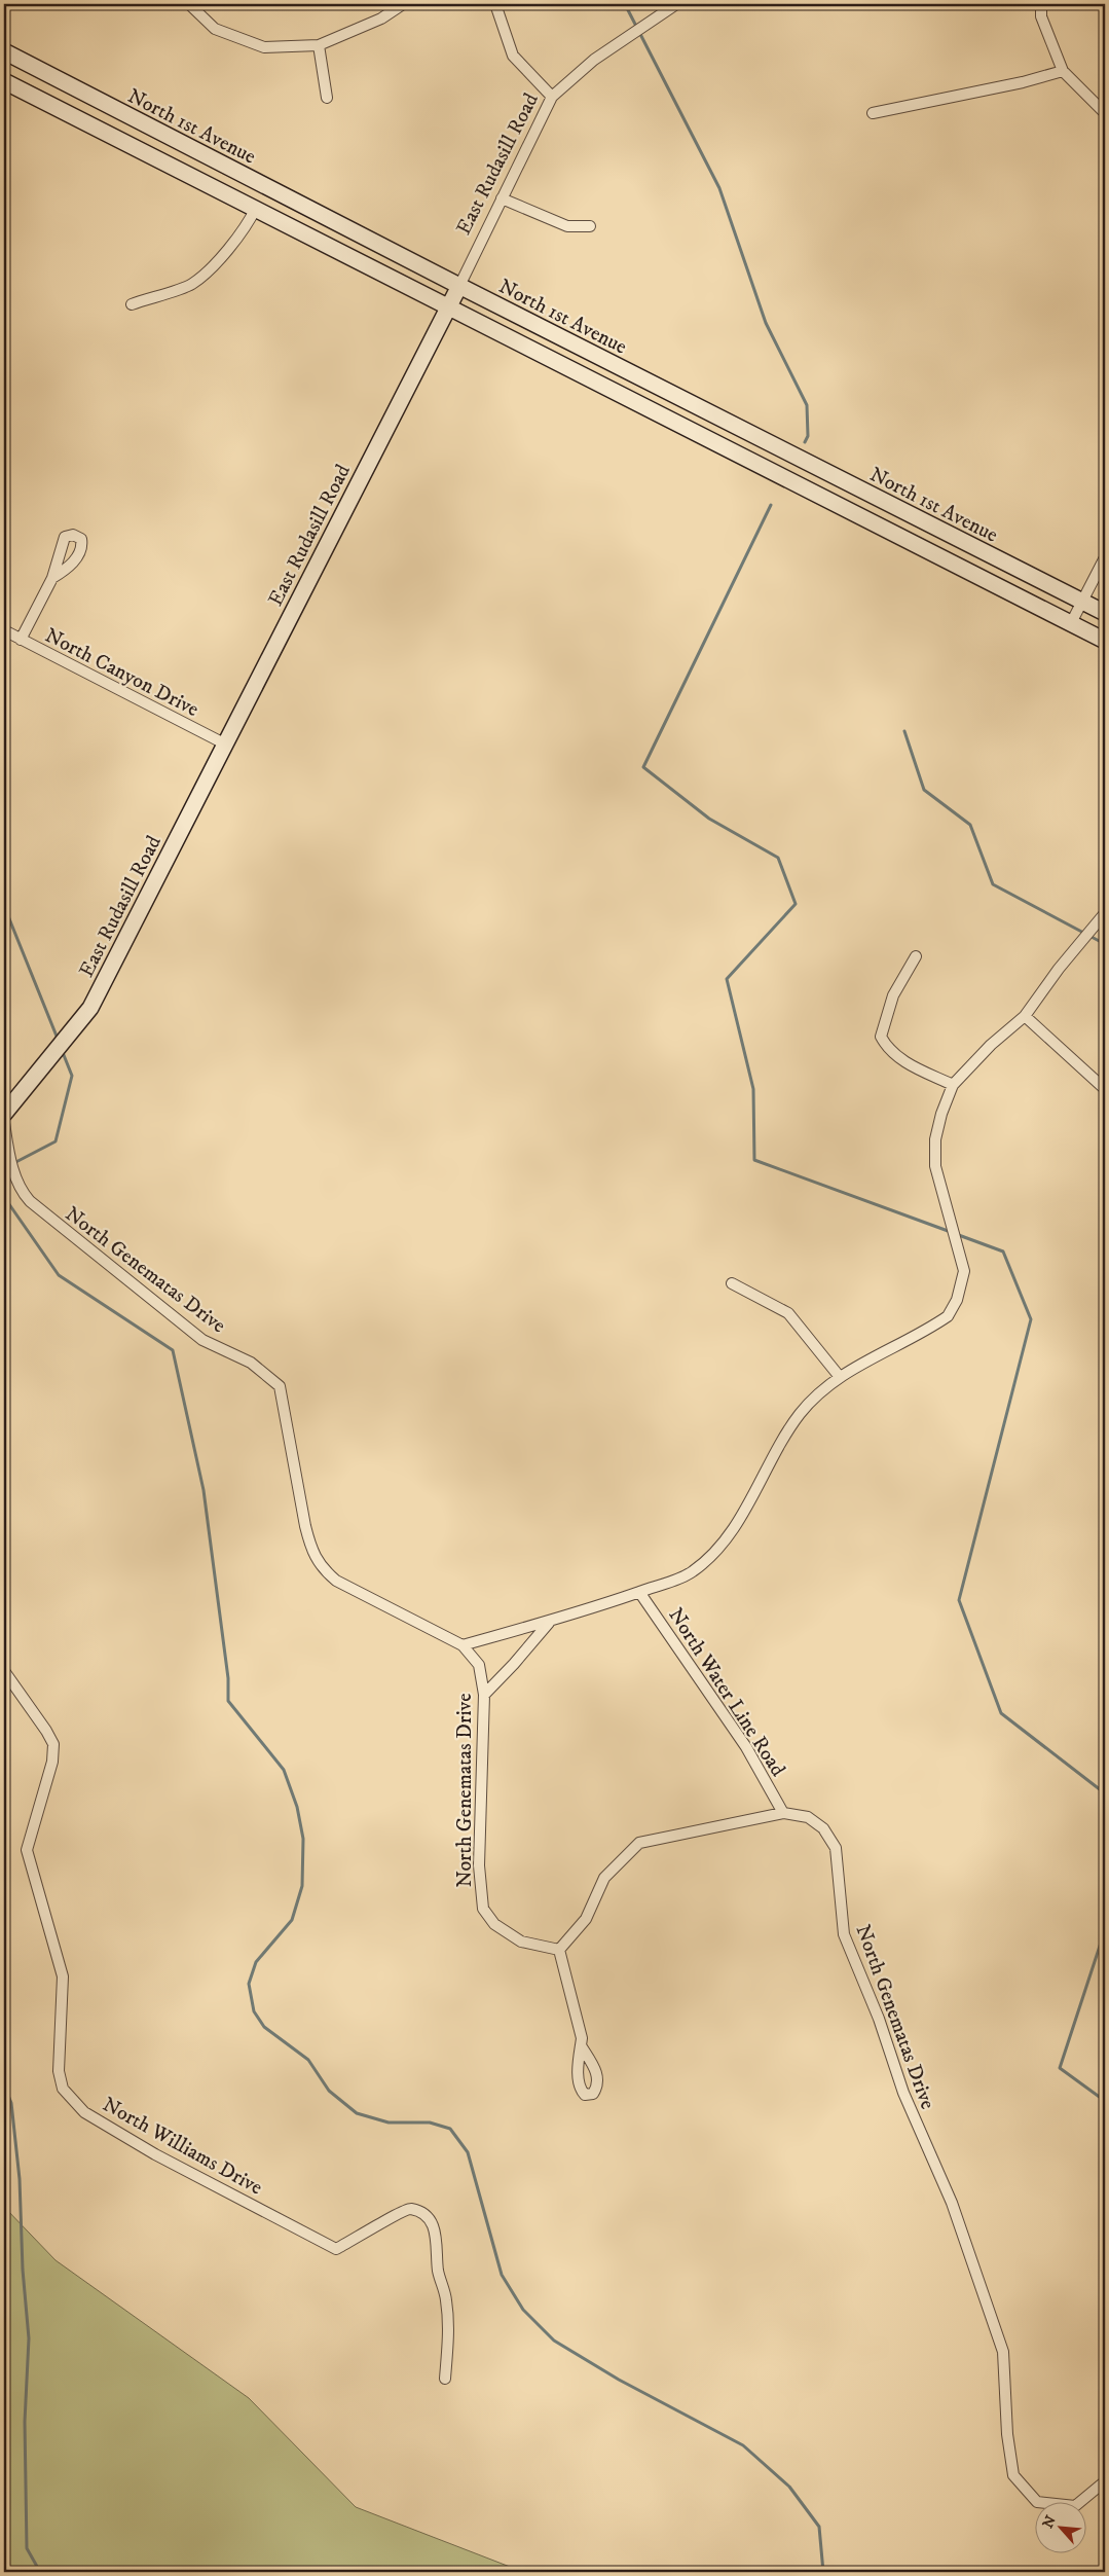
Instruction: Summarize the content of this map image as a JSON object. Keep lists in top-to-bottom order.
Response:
{
  "streets": {
    "main road": ["North 1st Avenue", "East Rudasill Road"],
    "street": [
      "North Canyon Drive",
      "North Genematas Drive",
      "North Water Line Road",
      "North Williams Drive"
    ]
  },
  "crossings": [
    ["North 1st Avenue", "East Rudasill Road"],
    ["East Rudasill Road", "North Canyon Drive"],
    ["North Genematas Drive", "North Water Line Road"]
  ],
  "north": "top left"
}
